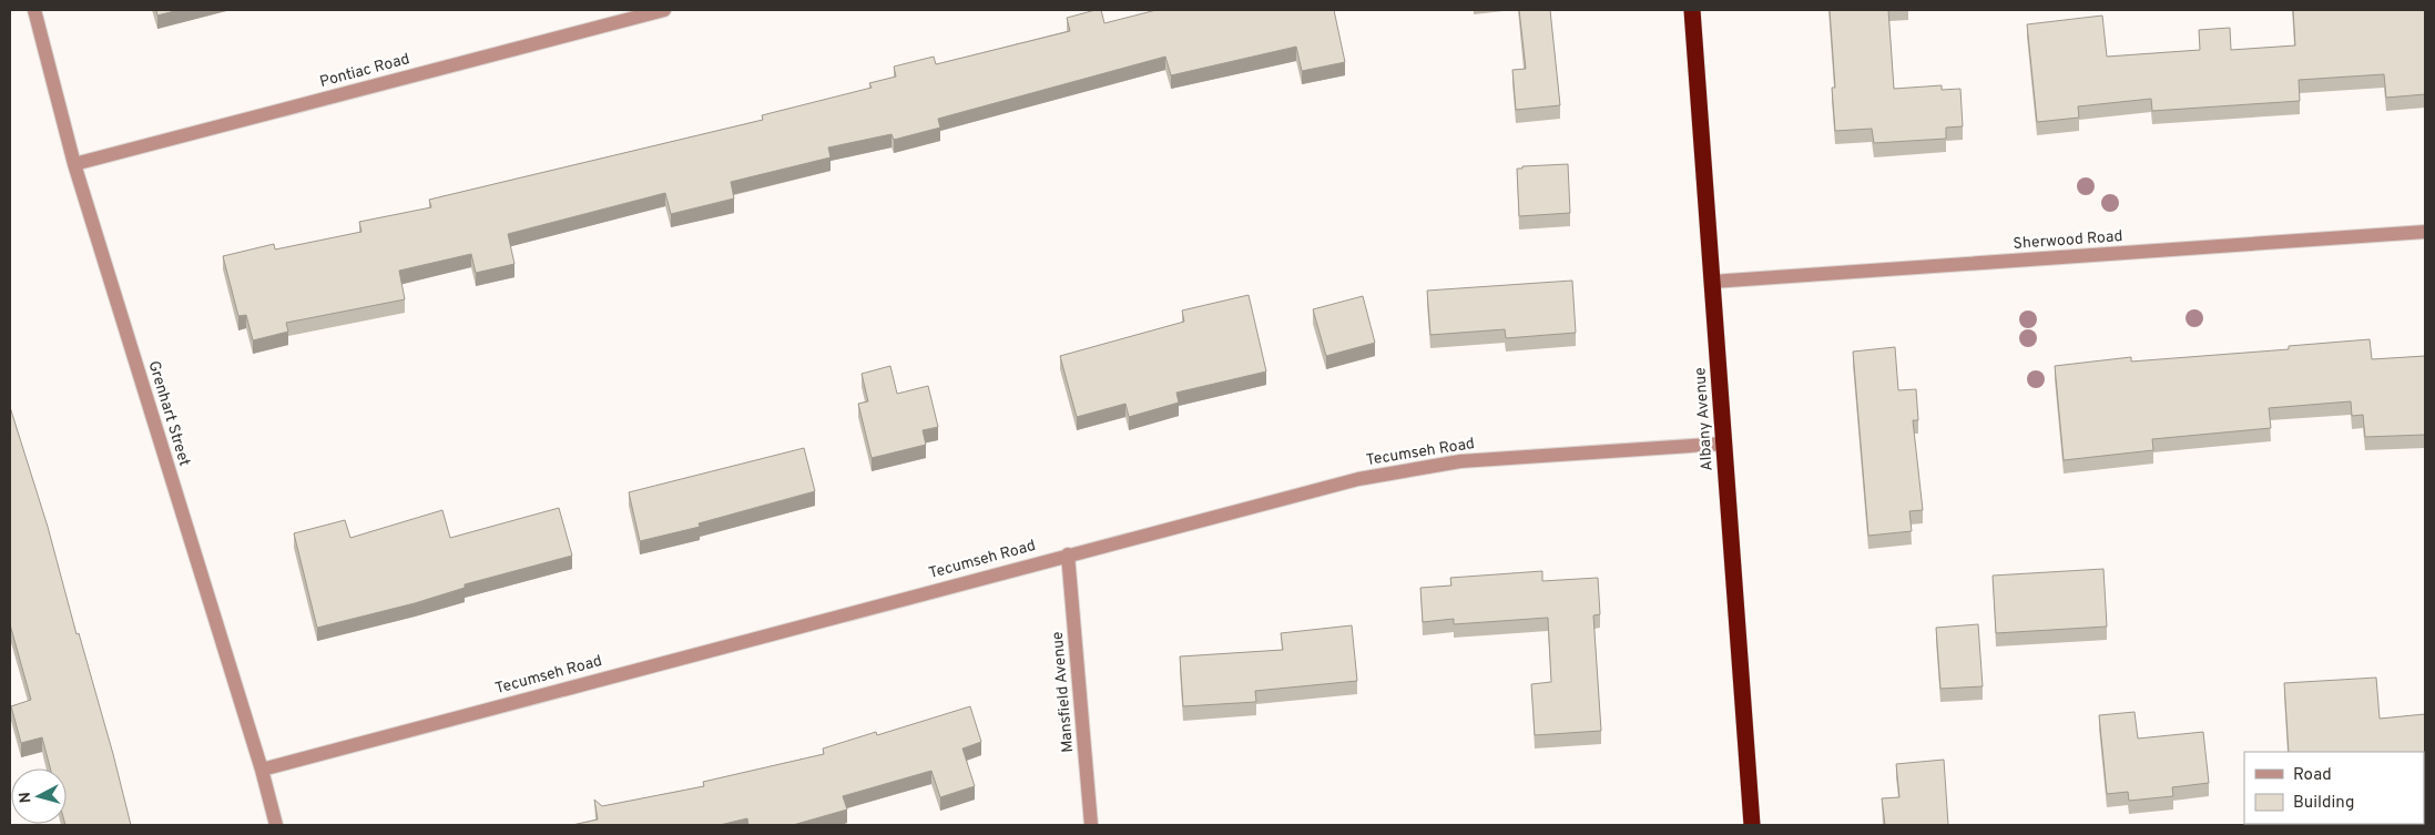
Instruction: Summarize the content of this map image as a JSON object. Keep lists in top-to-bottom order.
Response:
{
  "streets": {
    "highway": ["Albany Avenue"],
    "street": [
      "Pontiac Road",
      "Sherwood Road",
      "Grenhart Street",
      "Tecumseh Road",
      "Mansfield Avenue"
    ]
  },
  "crossings": [
    ["Pontiac Road", "Grenhart Street"],
    ["Sherwood Road", "Albany Avenue"],
    ["Grenhart Street", "Tecumseh Road"],
    ["Albany Avenue", "Tecumseh Road"],
    ["Tecumseh Road", "Mansfield Avenue"]
  ],
  "legend": ["Road", "Building"],
  "north": "left"
}
